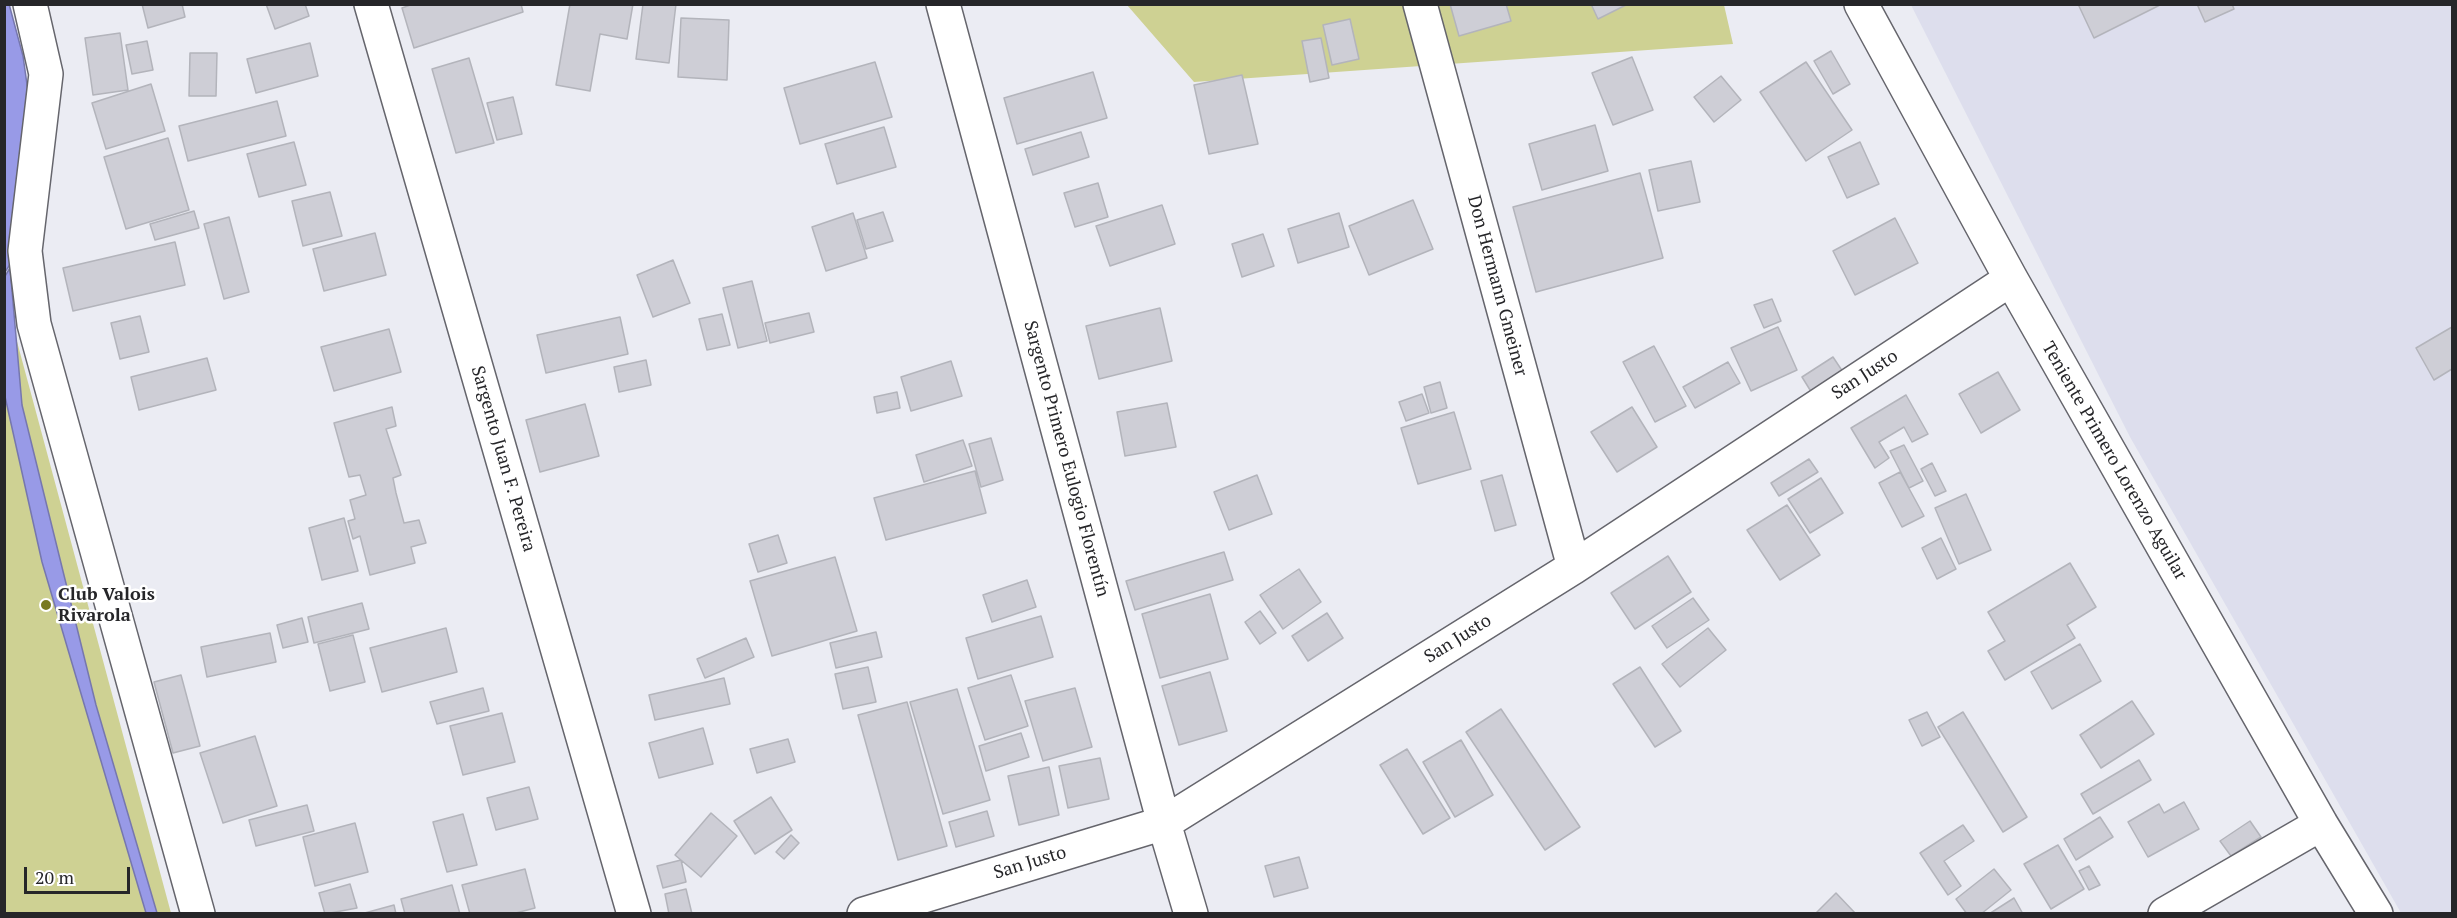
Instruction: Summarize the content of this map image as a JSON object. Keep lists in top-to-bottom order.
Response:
{
  "streets": {
    "street": [
      "Don Hermann Gmeiner",
      "San Justo",
      "Sargento Juan F. Pereira",
      "Sargento Primero Eulogio Florentín",
      "Teniente Primero Lorenzo Aguilar"
    ]
  },
  "crossings": [
    ["Don Hermann Gmeiner", "San Justo"],
    ["San Justo", "Sargento Primero Eulogio Florentín"],
    ["San Justo", "Teniente Primero Lorenzo Aguilar"]
  ],
  "places": ["Club Valois Rivarola"],
  "scale_bar": "20 m"
}
